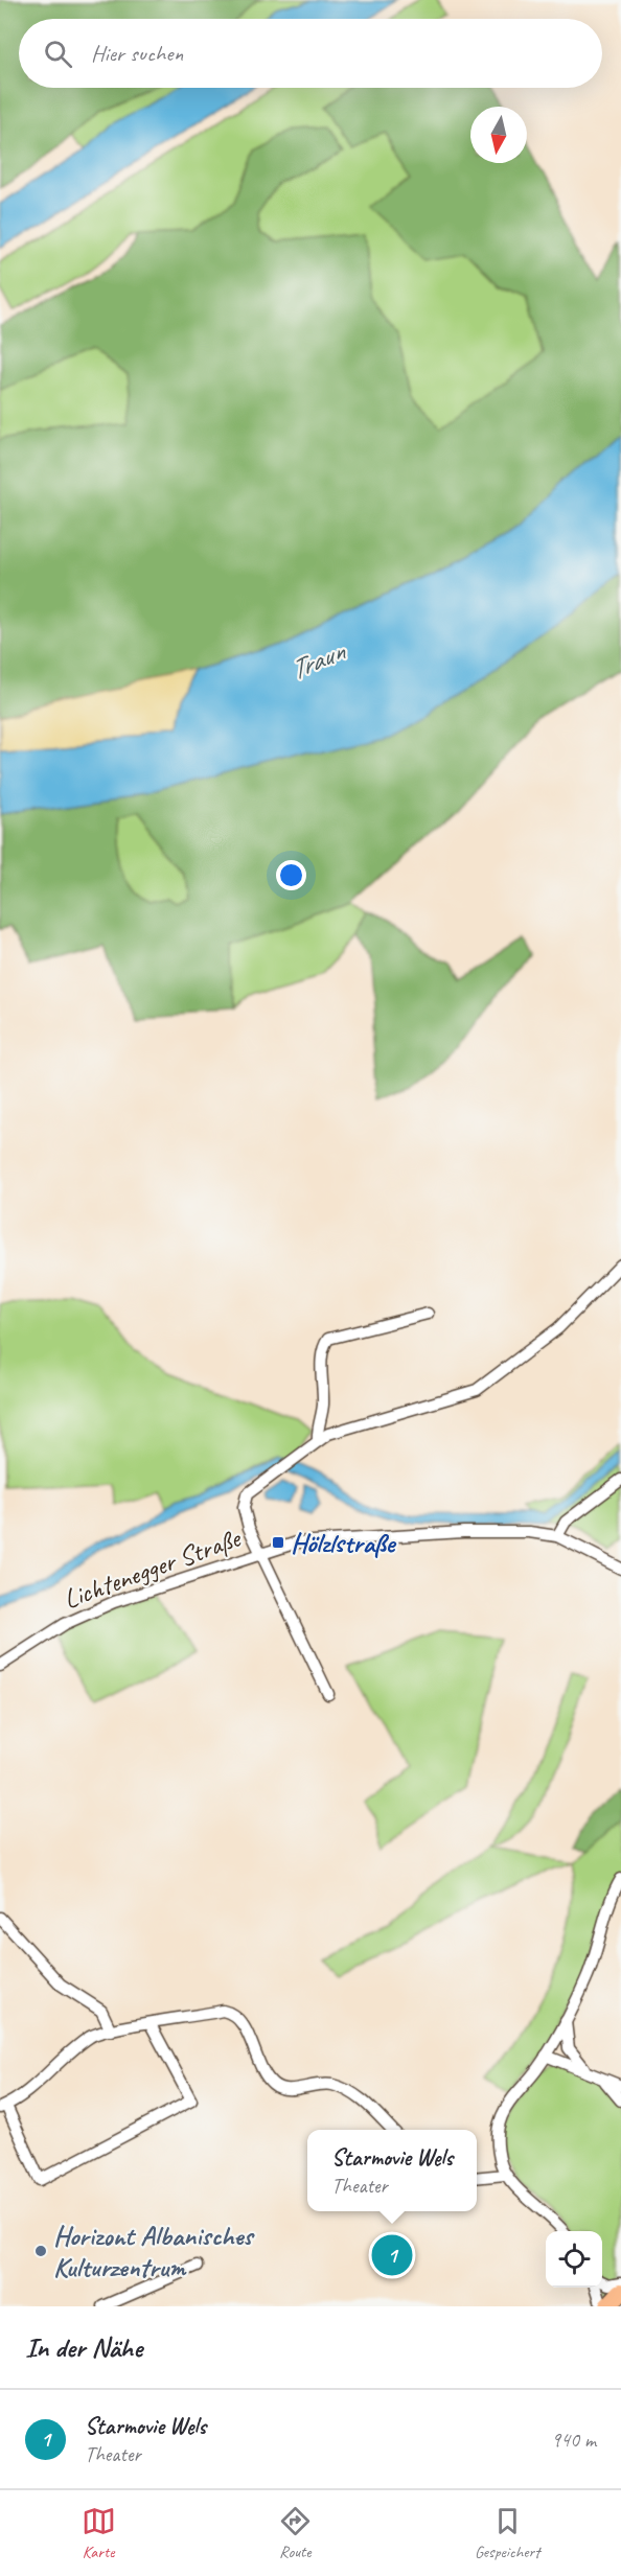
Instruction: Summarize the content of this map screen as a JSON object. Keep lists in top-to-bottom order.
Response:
{
  "streets": {
    "street": ["Lichtenegger Straße"]
  },
  "water": ["Traun"],
  "places": {
    "transit": ["Hölzlstraße"],
    "other": ["Horizont Albanisches Kulturzentrum"]
  },
  "north": "bottom",
  "page": {
    "search": "Hier suchen",
    "popup": ["Starmovie Wels", "Theater"],
    "pins": "1",
    "heading": "In der Nähe",
    "list": [
      {
        "mark": "1",
        "name": "Starmovie Wels",
        "note": "Theater",
        "value": "940 m"
      }
    ],
    "nav": ["Karte", "Route", "Gespeichert"]
  }
}
